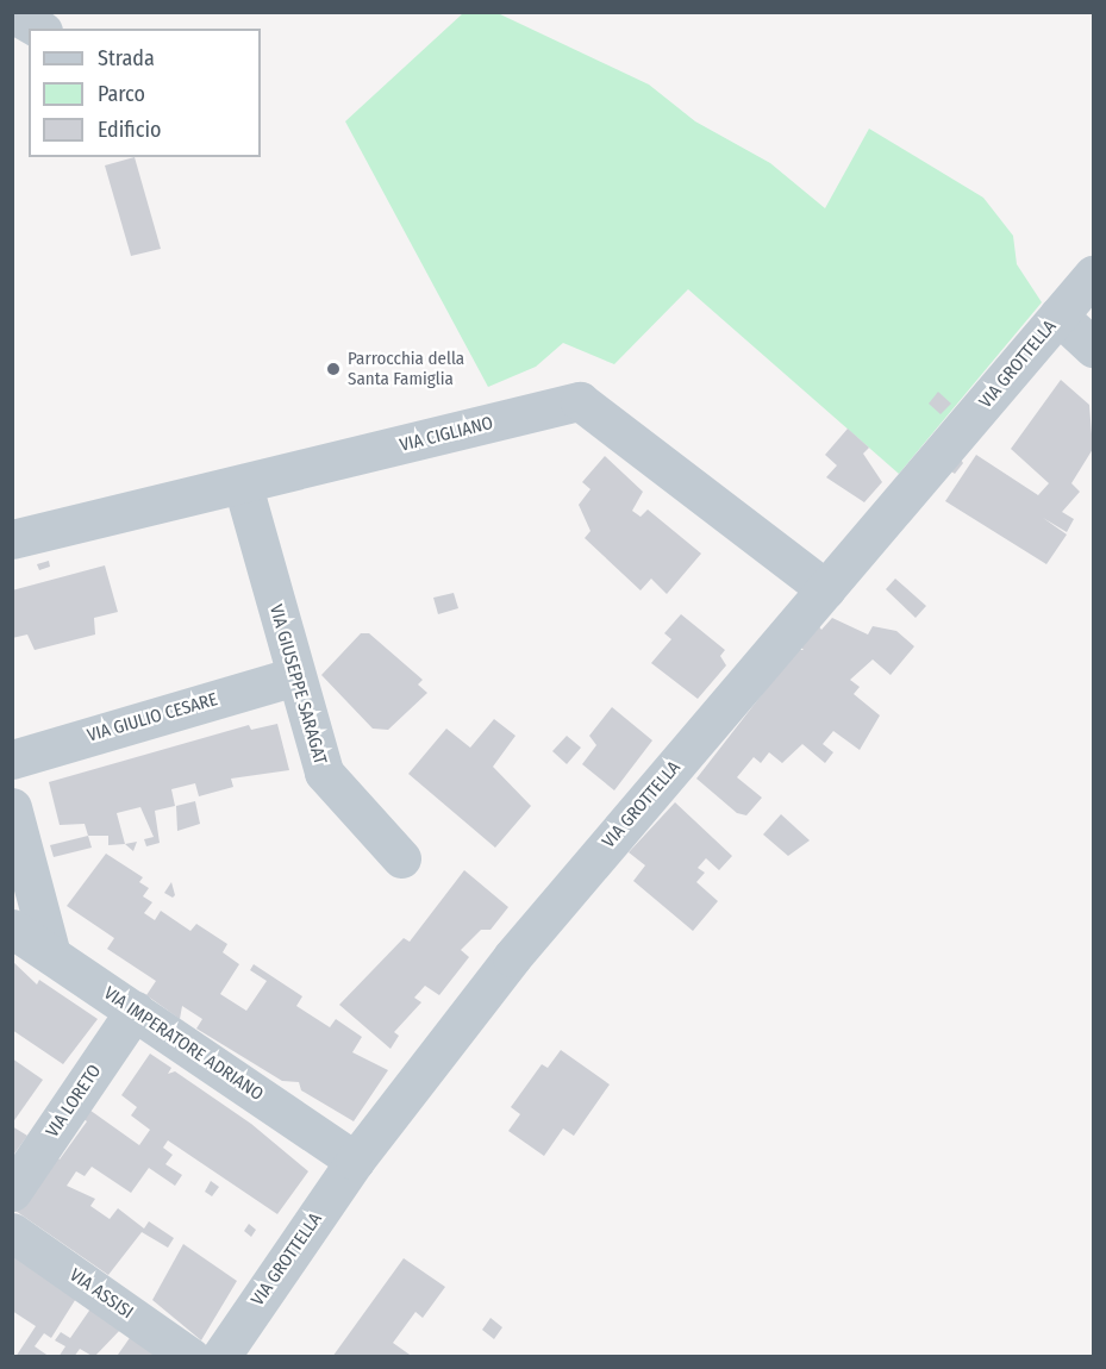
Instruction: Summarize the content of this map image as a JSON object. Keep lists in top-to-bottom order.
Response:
{
  "streets": {
    "street": [
      "VIA GROTTELLA",
      "VIA CIGLIANO",
      "VIA GIUSEPPE SARAGAT",
      "VIA GIULIO CESARE",
      "VIA IMPERATORE ADRIANO",
      "VIA LORETO",
      "VIA ASSISI"
    ]
  },
  "crossings": [
    ["VIA GROTTELLA", "VIA CIGLIANO"],
    ["VIA GROTTELLA", "VIA IMPERATORE ADRIANO"],
    ["VIA CIGLIANO", "VIA GIUSEPPE SARAGAT"],
    ["VIA GIUSEPPE SARAGAT", "VIA GIULIO CESARE"],
    ["VIA IMPERATORE ADRIANO", "VIA LORETO"]
  ],
  "places": ["Parrocchia della Santa Famiglia"],
  "legend": ["Strada", "Parco", "Edificio"]
}
